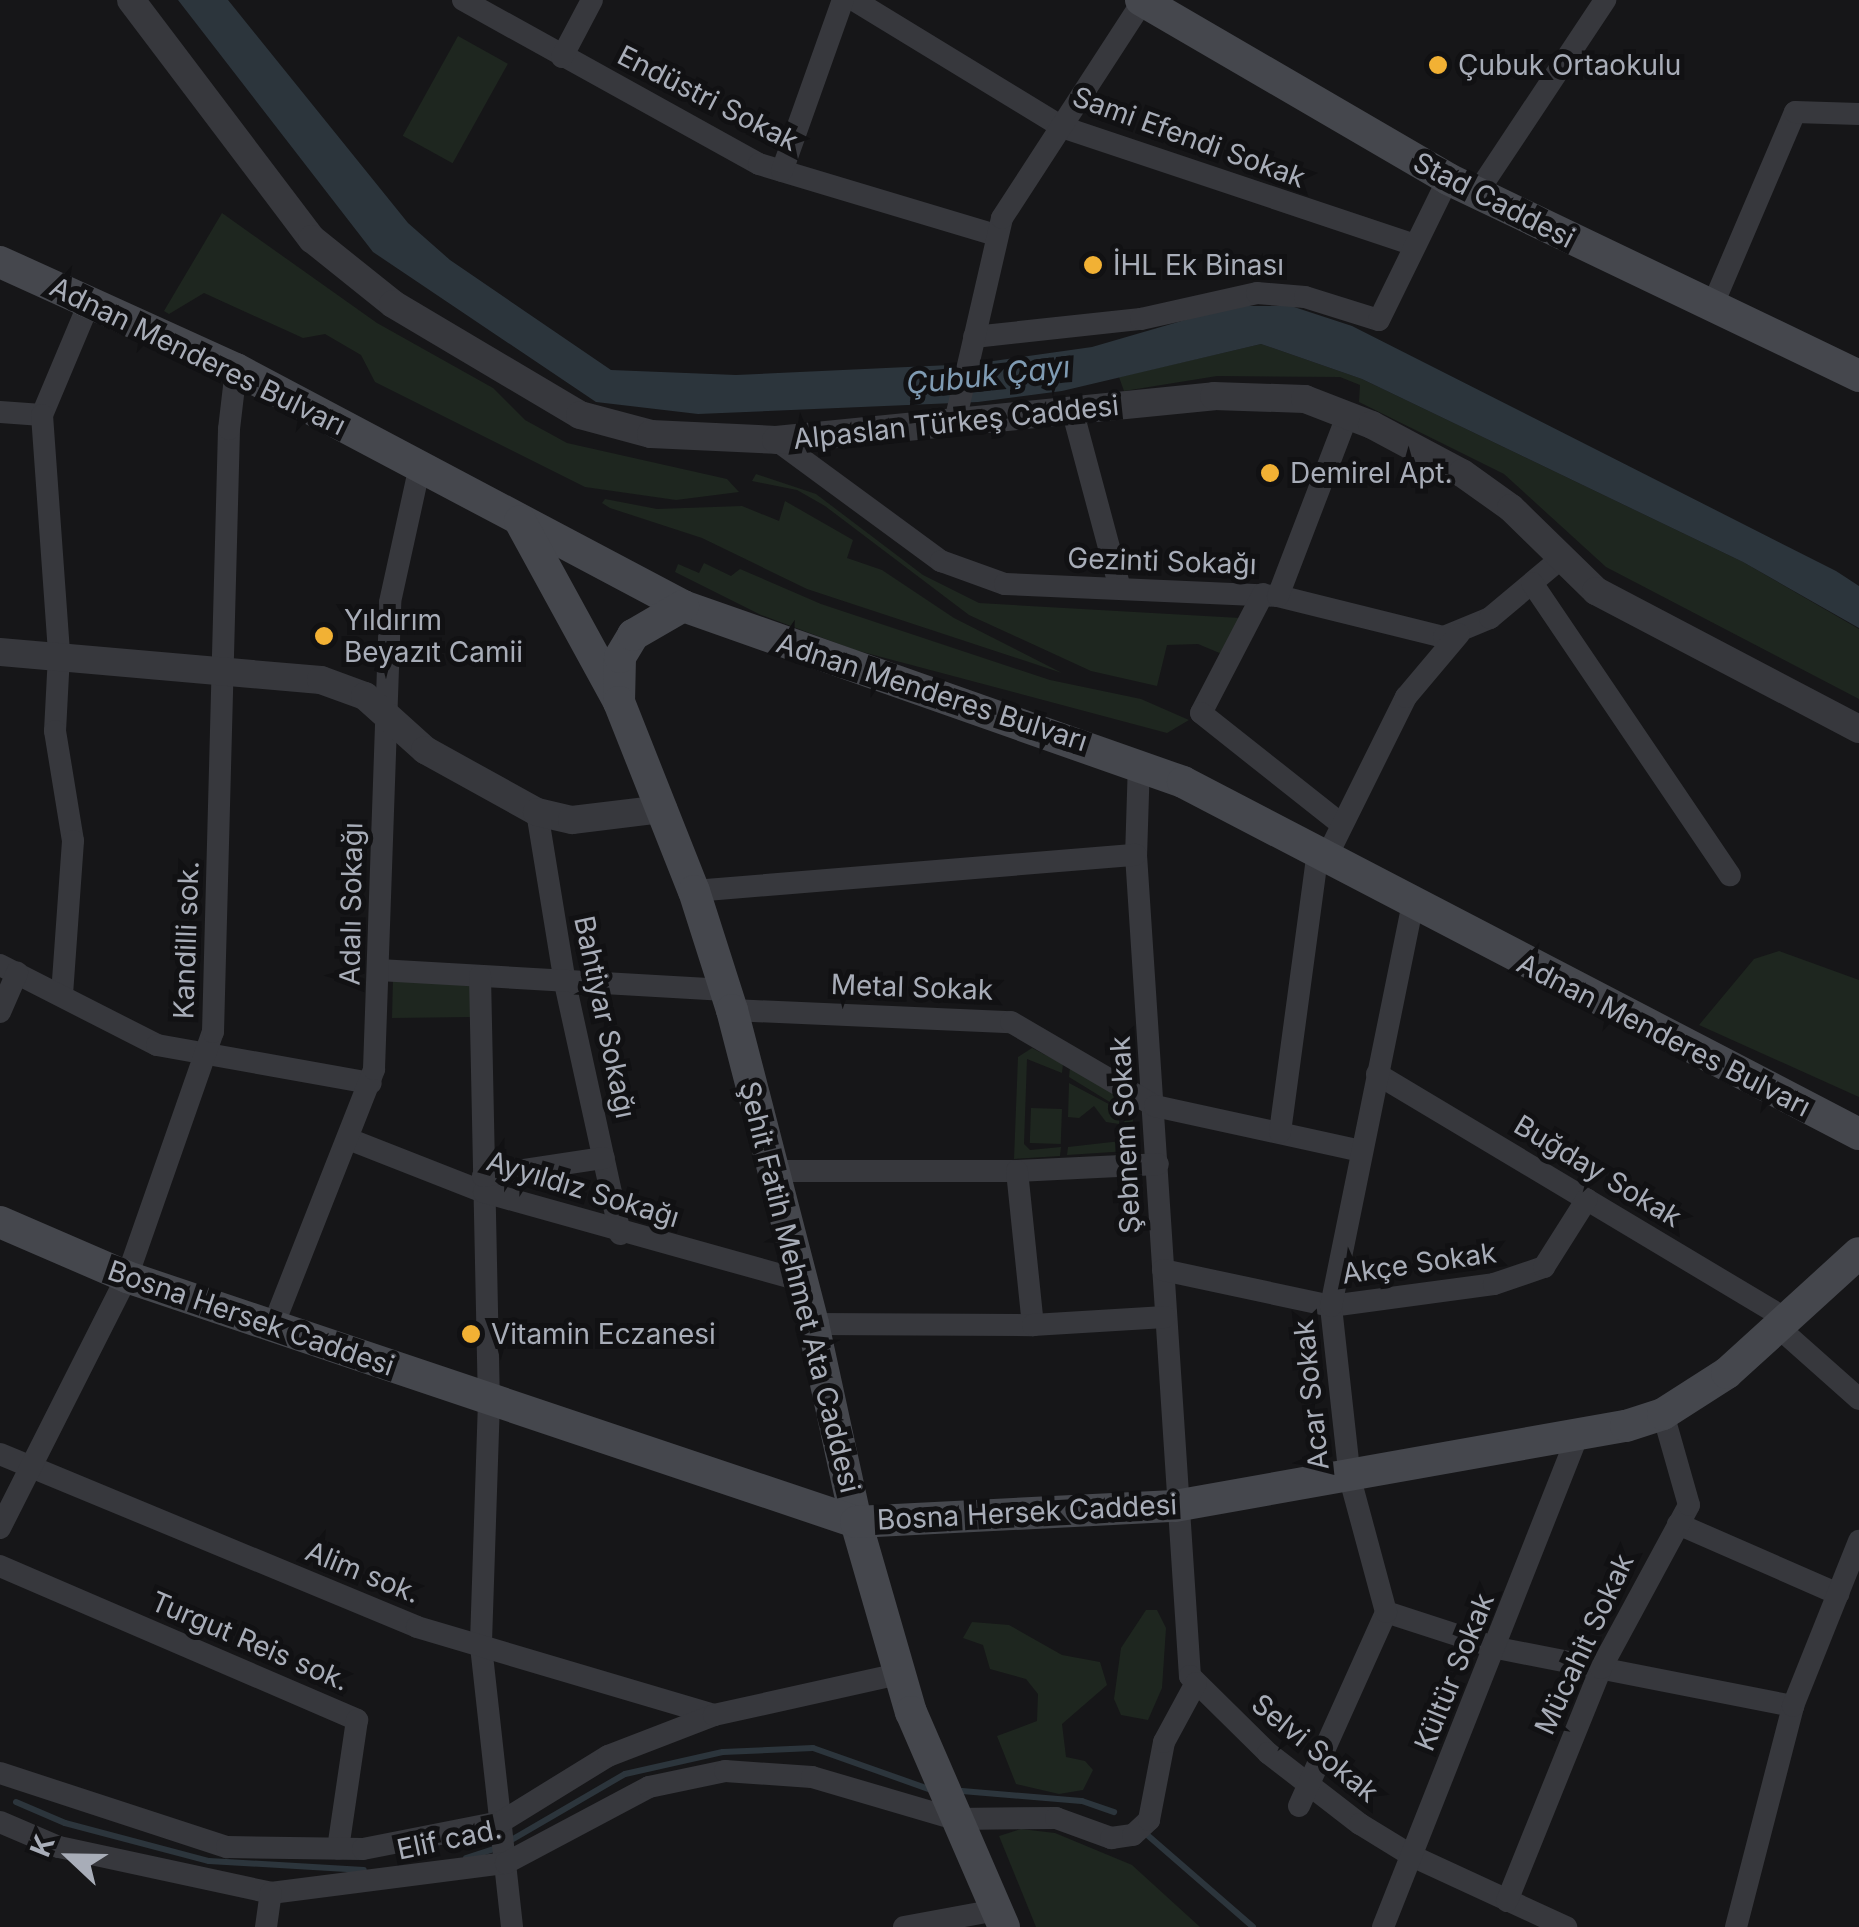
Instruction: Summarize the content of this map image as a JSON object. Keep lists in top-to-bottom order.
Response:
{
  "streets": {
    "main road": [
      "Stad Caddesi",
      "Adnan Menderes Bulvarı",
      "Şehit Fatih Mehmet Ata Caddesi",
      "Bosna Hersek Caddesi"
    ],
    "street": [
      "Endüstri Sokak",
      "Sami Efendi Sokak",
      "Alpaslan Türkeş Caddesi",
      "Gezinti Sokağı",
      "Adalı Sokağı",
      "Kandilli sok.",
      "Metal Sokak",
      "Bahtiyar Sokağı",
      "Şebnem Sokak",
      "Buğday Sokak",
      "Ayyıldız Sokağı",
      "Akçe Sokak",
      "Acar Sokak",
      "Alim sok.",
      "Turgut Reis sok.",
      "Mücahit Sokak",
      "Kültür Sokak",
      "Selvi Sokak",
      "Elif cad."
    ]
  },
  "crossings": [
    ["Adnan Menderes Bulvarı", "Adalı Sokağı"],
    ["Adnan Menderes Bulvarı", "Kandilli sok."],
    ["Adnan Menderes Bulvarı", "Şebnem Sokak"],
    ["Adnan Menderes Bulvarı", "Şehit Fatih Mehmet Ata Caddesi"],
    ["Adnan Menderes Bulvarı", "Acar Sokak"],
    ["Alpaslan Türkeş Caddesi", "Gezinti Sokağı"],
    ["Adalı Sokağı", "Metal Sokak"],
    ["Adalı Sokağı", "Ayyıldız Sokağı"],
    ["Adalı Sokağı", "Bosna Hersek Caddesi"],
    ["Kandilli sok.", "Bosna Hersek Caddesi"],
    ["Kandilli sok.", "Alim sok."],
    ["Metal Sokak", "Bahtiyar Sokağı"],
    ["Metal Sokak", "Şebnem Sokak"],
    ["Metal Sokak", "Şehit Fatih Mehmet Ata Caddesi"],
    ["Metal Sokak", "Acar Sokak"],
    ["Bahtiyar Sokağı", "Ayyıldız Sokağı"],
    ["Şebnem Sokak", "Akçe Sokak"],
    ["Şebnem Sokak", "Bosna Hersek Caddesi"],
    ["Buğday Sokak", "Akçe Sokak"],
    ["Buğday Sokak", "Bosna Hersek Caddesi"],
    ["Buğday Sokak", "Acar Sokak"],
    ["Ayyıldız Sokağı", "Şehit Fatih Mehmet Ata Caddesi"],
    ["Akçe Sokak", "Acar Sokak"],
    ["Şehit Fatih Mehmet Ata Caddesi", "Bosna Hersek Caddesi"],
    ["Şehit Fatih Mehmet Ata Caddesi", "Elif cad."],
    ["Bosna Hersek Caddesi", "Acar Sokak"],
    ["Bosna Hersek Caddesi", "Mücahit Sokak"],
    ["Bosna Hersek Caddesi", "Kültür Sokak"],
    ["Alim sok.", "Elif cad."],
    ["Turgut Reis sok.", "Elif cad."],
    ["Mücahit Sokak", "Selvi Sokak"],
    ["Kültür Sokak", "Selvi Sokak"]
  ],
  "water": ["Çubuk Çayı"],
  "places": [
    "Çubuk Ortaokulu",
    "İHL Ek Binası",
    "Demirel Apt.",
    "Yıldırım Beyazıt Camii",
    "Vitamin Eczanesi"
  ],
  "north": "left"
}
